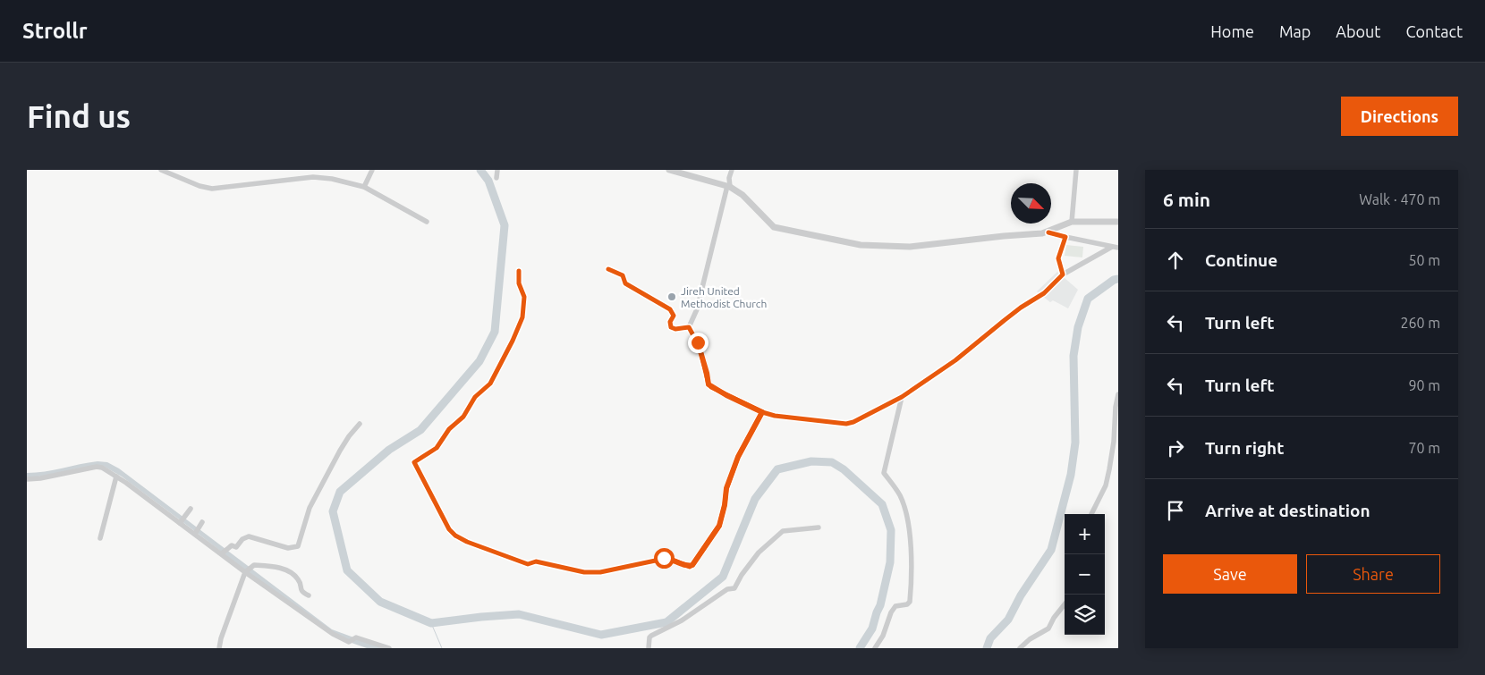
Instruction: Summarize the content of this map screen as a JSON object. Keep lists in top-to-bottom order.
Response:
{
  "places": ["Jireh United Methodist Church"],
  "north": "bottom right",
  "page": {
    "header": "Strollr",
    "nav": [
      "Home",
      "Map",
      "About",
      "Contact"
    ],
    "buttons": [
      "Directions",
      ["Save", "Share"]
    ],
    "title": "Find us",
    "heading": ["6 min", "Walk · 470 m"],
    "list": [
      ["Continue", "50 m"],
      ["Turn left", "260 m"],
      ["Turn left", "90 m"],
      ["Turn right", "70 m"],
      "Arrive at destination"
    ],
    "map_buttons": ["+", "−"]
  }
}
